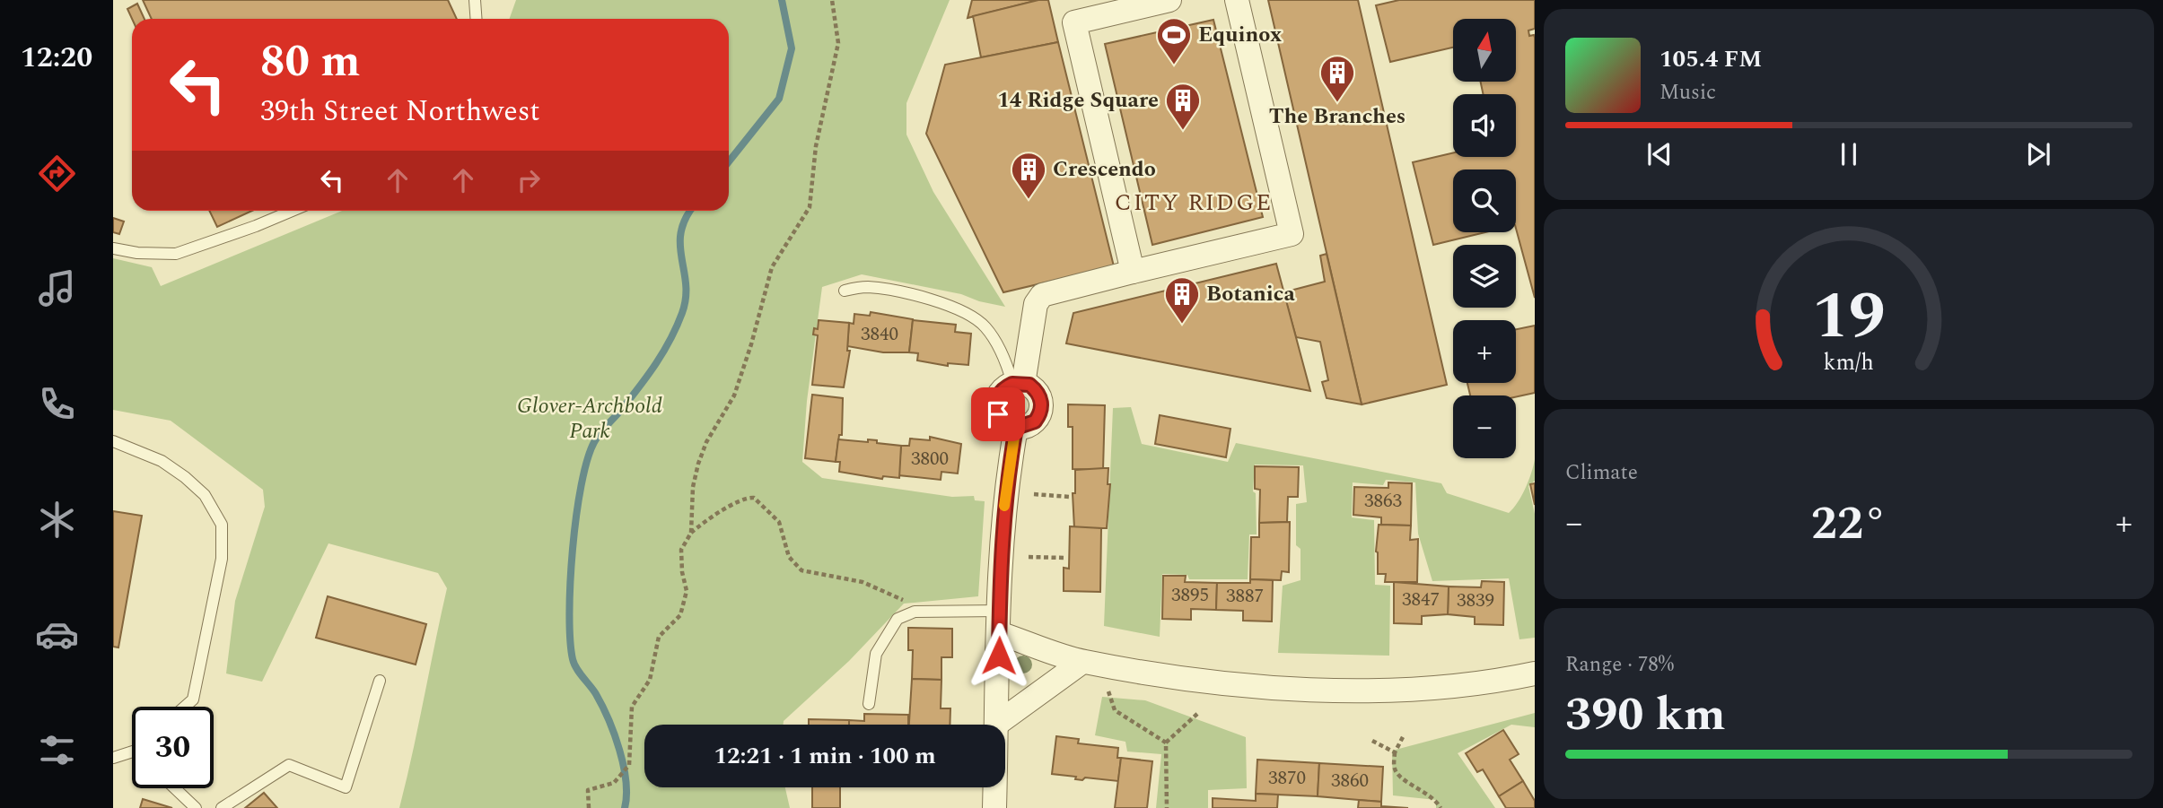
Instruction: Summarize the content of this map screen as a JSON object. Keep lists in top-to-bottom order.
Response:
{
  "districts": ["CITY RIDGE"],
  "parks": ["Glover-Archbold Park"],
  "places": {
    "sports": ["Equinox"],
    "building": [
      "The Branches",
      "14 Ridge Square",
      "Crescendo",
      "Botanica"
    ]
  },
  "house_numbers": [
    "3840",
    "3800",
    "3863",
    "3895",
    "3887",
    "3847",
    "3839",
    "3870",
    "3860"
  ],
  "north": "top",
  "page": {
    "tabs": "12:20",
    "map_buttons": ["+", "−"],
    "turn": ["80 m", "39th Street Northwest"],
    "song": ["105.4 FM", "Music"],
    "tile": [
      "Climate",
      ["Range · 78%", "390 km"]
    ],
    "heat": ["−", "22°", "+"],
    "limit": "30",
    "trip": "12:21 · 1 min · 100 m",
    "gauge": ["19", "km/h"]
  }
}
